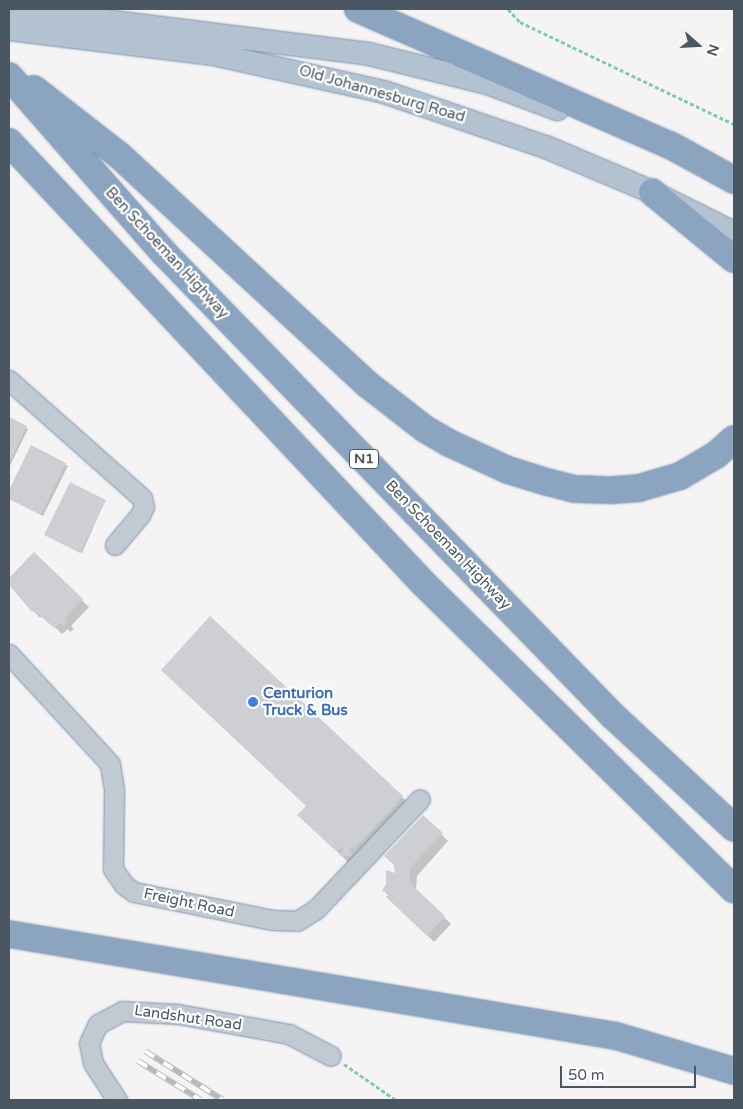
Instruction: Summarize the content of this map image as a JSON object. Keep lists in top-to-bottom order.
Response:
{
  "streets": {
    "highway": ["Ben Schoeman Highway", "N1"],
    "main road": ["Old Johannesburg Road"],
    "street": ["Freight Road", "Landshut Road"]
  },
  "places": ["Centurion Truck & Bus"],
  "scale_bar": "50 m",
  "north": "right"
}
